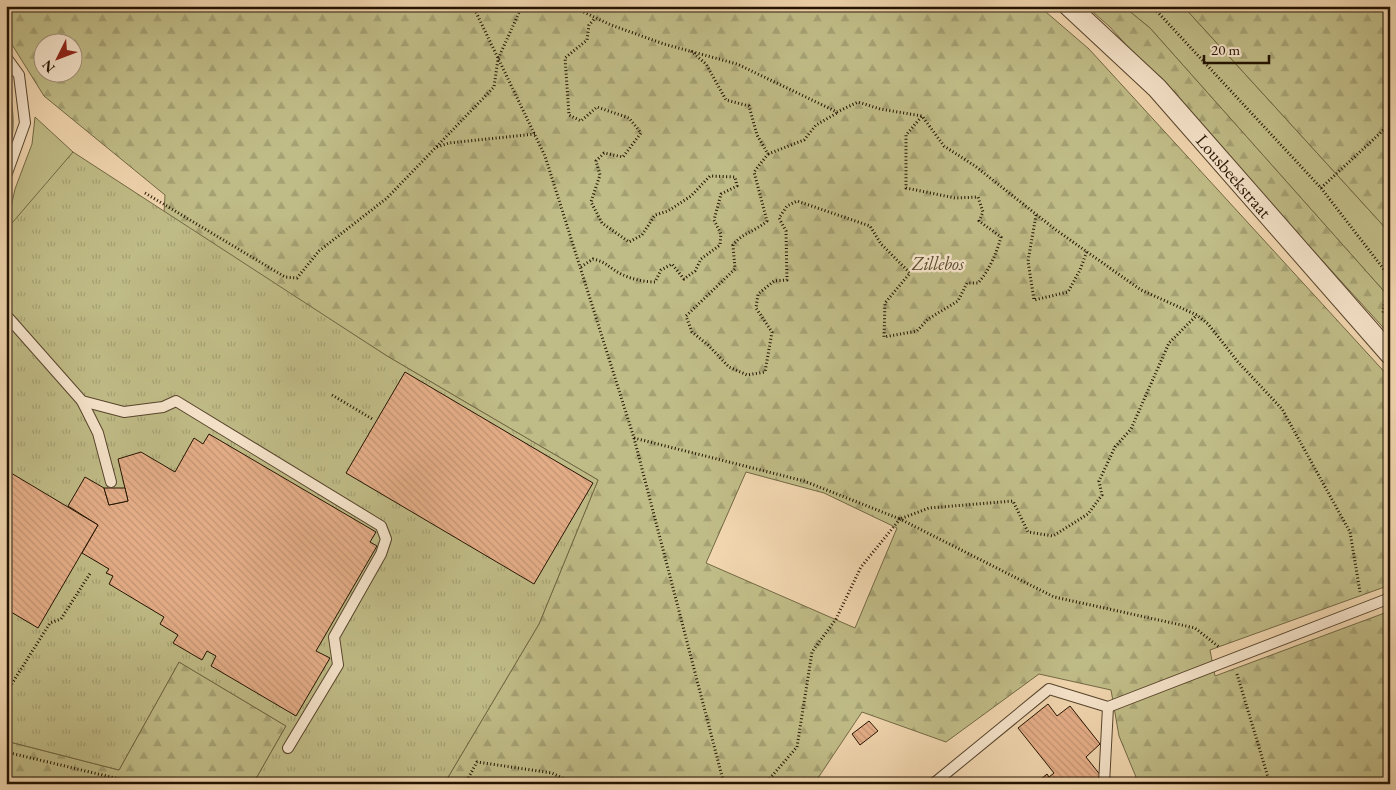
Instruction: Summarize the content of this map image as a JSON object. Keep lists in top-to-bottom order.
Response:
{
  "streets": {
    "street": ["Lousbeekstraat"]
  },
  "parks": ["Zillebos"],
  "scale_bar": "20 m",
  "north": "bottom left"
}
